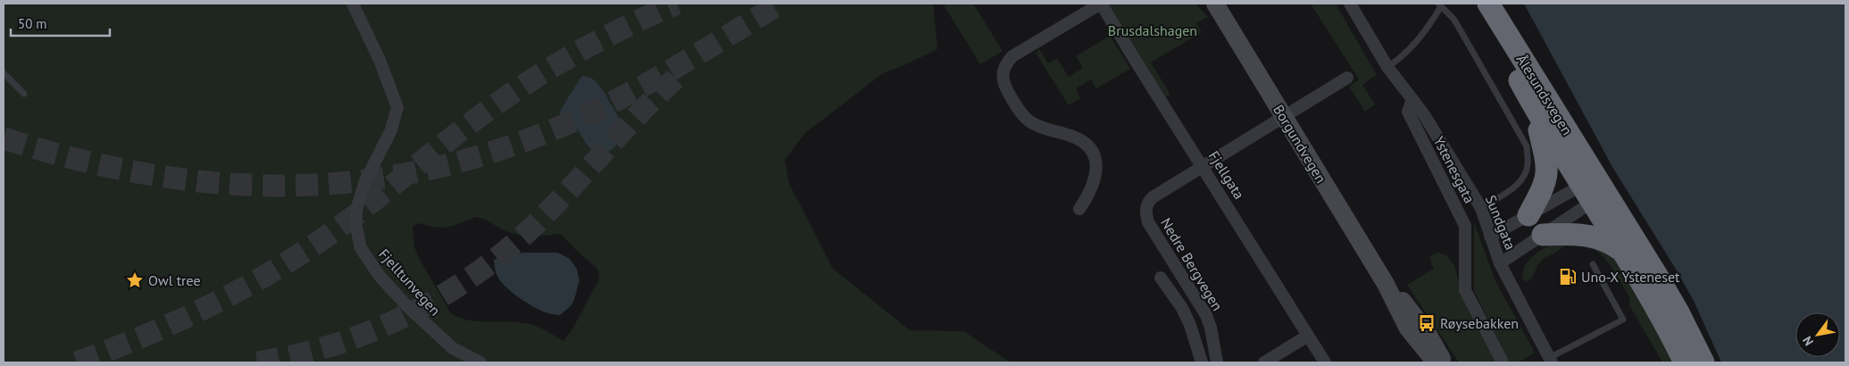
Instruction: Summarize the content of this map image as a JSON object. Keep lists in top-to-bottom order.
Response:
{
  "streets": {
    "highway": ["Ålesundsvegen"],
    "main road": ["Borgundvegen"],
    "street": [
      "Ystenesgata",
      "Fjellgata",
      "Sundgata",
      "Nedre Bergvegen",
      "Fjelltunvegen"
    ]
  },
  "crossings": [
    ["Ystenesgata", "Sundgata"],
    ["Fjellgata", "Nedre Bergvegen"]
  ],
  "parks": ["Brusdalshagen"],
  "places": {
    "fuel station": ["Uno-X Ysteneset"],
    "place": ["Owl tree"],
    "bus stop": ["Røysebakken"]
  },
  "scale_bar": "50 m",
  "north": "bottom left"
}
